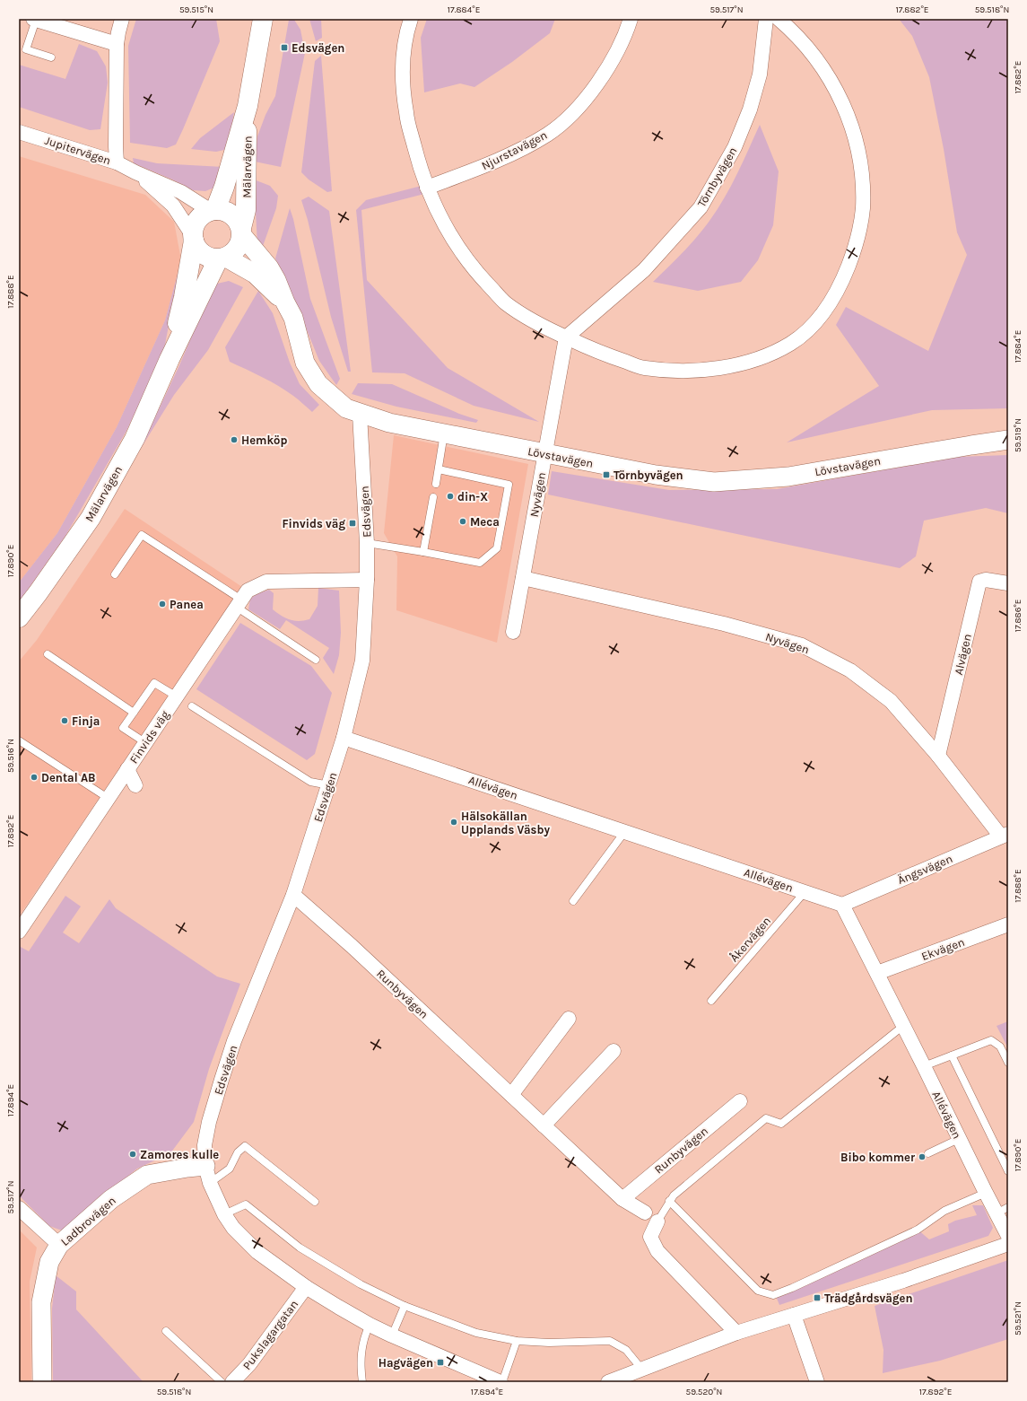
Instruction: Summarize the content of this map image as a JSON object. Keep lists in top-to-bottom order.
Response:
{
  "streets": {
    "main road": ["Mälarvägen"],
    "street": [
      "Jupitervägen",
      "Njurstavägen",
      "Törnbyvägen",
      "Lövstavägen",
      "Nyvägen",
      "Edsvägen",
      "Alvägen",
      "Finvids väg",
      "Allévägen",
      "Ängsvägen",
      "Ekvägen",
      "Runbyvägen",
      "Ladbrovägen",
      "Pukslagargatan"
    ],
    "lane": ["Åkervägen"]
  },
  "crossings": [
    ["Jupitervägen", "Mälarvägen"],
    ["Jupitervägen", "Lövstavägen"],
    ["Mälarvägen", "Lövstavägen"],
    ["Lövstavägen", "Nyvägen"],
    ["Lövstavägen", "Edsvägen"],
    ["Nyvägen", "Alvägen"],
    ["Nyvägen", "Ängsvägen"],
    ["Edsvägen", "Finvids väg"],
    ["Edsvägen", "Allévägen"],
    ["Edsvägen", "Runbyvägen"],
    ["Edsvägen", "Ladbrovägen"],
    ["Allévägen", "Ängsvägen"],
    ["Allévägen", "Åkervägen"],
    ["Allévägen", "Ekvägen"]
  ],
  "places": {
    "transit": [
      "Edsvägen",
      "Törnbyvägen",
      "Finvids väg",
      "Trädgårdsvägen",
      "Hagvägen"
    ],
    "other": [
      "Hemköp",
      "din-X",
      "Meca",
      "Panea",
      "Finja",
      "Dental AB",
      "Hälsokällan Upplands Väsby",
      "Zamores kulle",
      "Bibo kommer"
    ]
  },
  "coordinates": [
    "59.515°N",
    "17.884°E",
    "59.517°N",
    "17.882°E",
    "59.518°N",
    "17.888°E",
    "59.519°N",
    "17.890°E",
    "17.886°E",
    "59.516°N",
    "17.892°E",
    "17.894°E",
    "59.521°N",
    "59.520°N"
  ]
}
